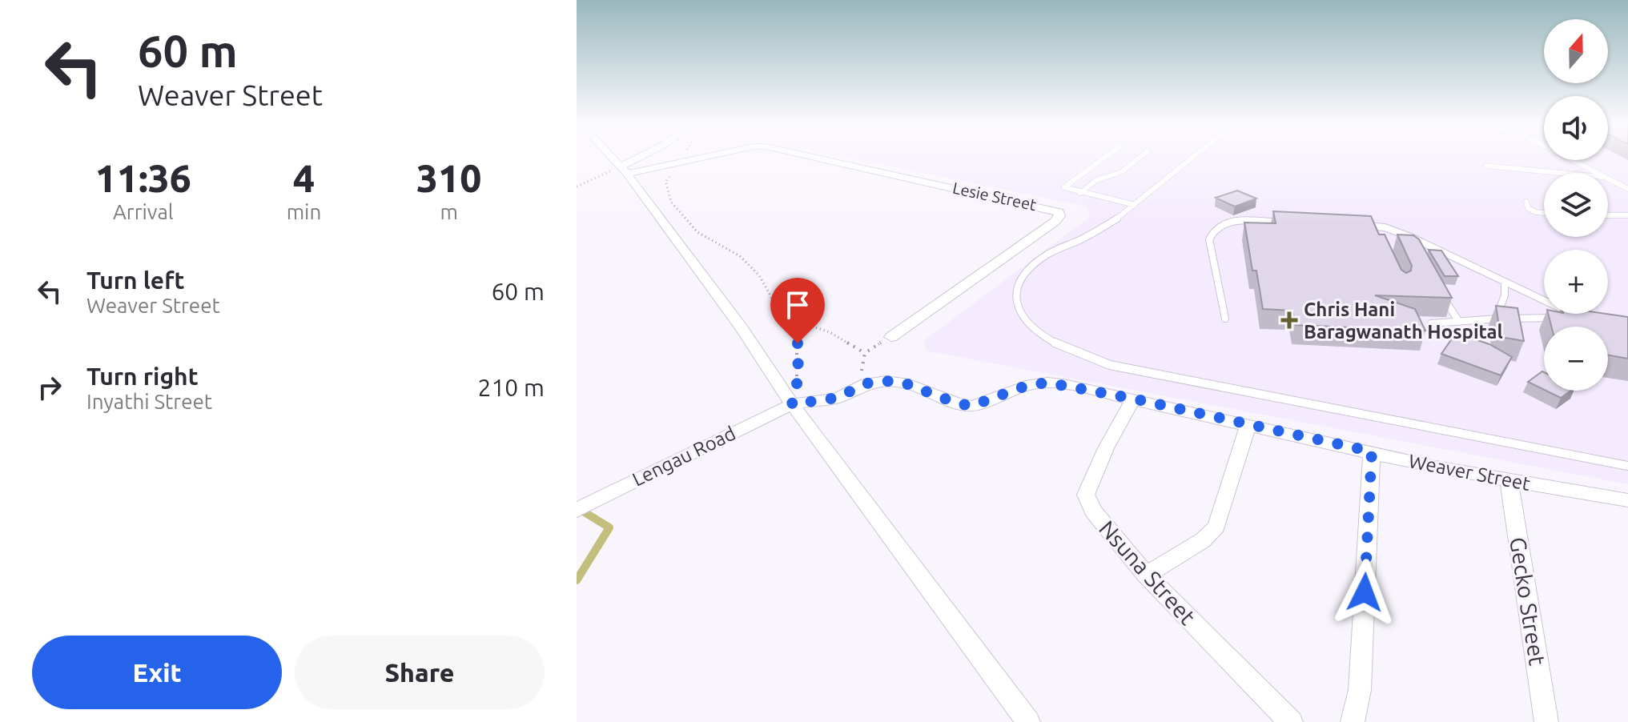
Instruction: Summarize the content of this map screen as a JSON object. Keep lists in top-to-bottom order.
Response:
{
  "streets": {
    "street": [
      "Lesie Street",
      "Lengau Road",
      "Weaver Street",
      "Nsuna Street",
      "Gecko Street"
    ]
  },
  "crossings": [
    ["Lengau Road", "Weaver Street"],
    ["Weaver Street", "Nsuna Street"],
    ["Weaver Street", "Gecko Street"]
  ],
  "places": {
    "health": ["Chris Hani Baragwanath Hospital"]
  },
  "north": "top",
  "page": {
    "turn": ["60 m", "Weaver Street"],
    "map_buttons": ["+", "−"],
    "eta": [
      "11:36",
      "Arrival",
      "4",
      "min",
      "310",
      "m"
    ],
    "list": [
      {
        "name": "Turn left",
        "note": "Weaver Street",
        "value": "60 m"
      },
      {
        "name": "Turn right",
        "note": "Inyathi Street",
        "value": "210 m"
      }
    ],
    "buttons": ["Exit", "Share"]
  }
}
